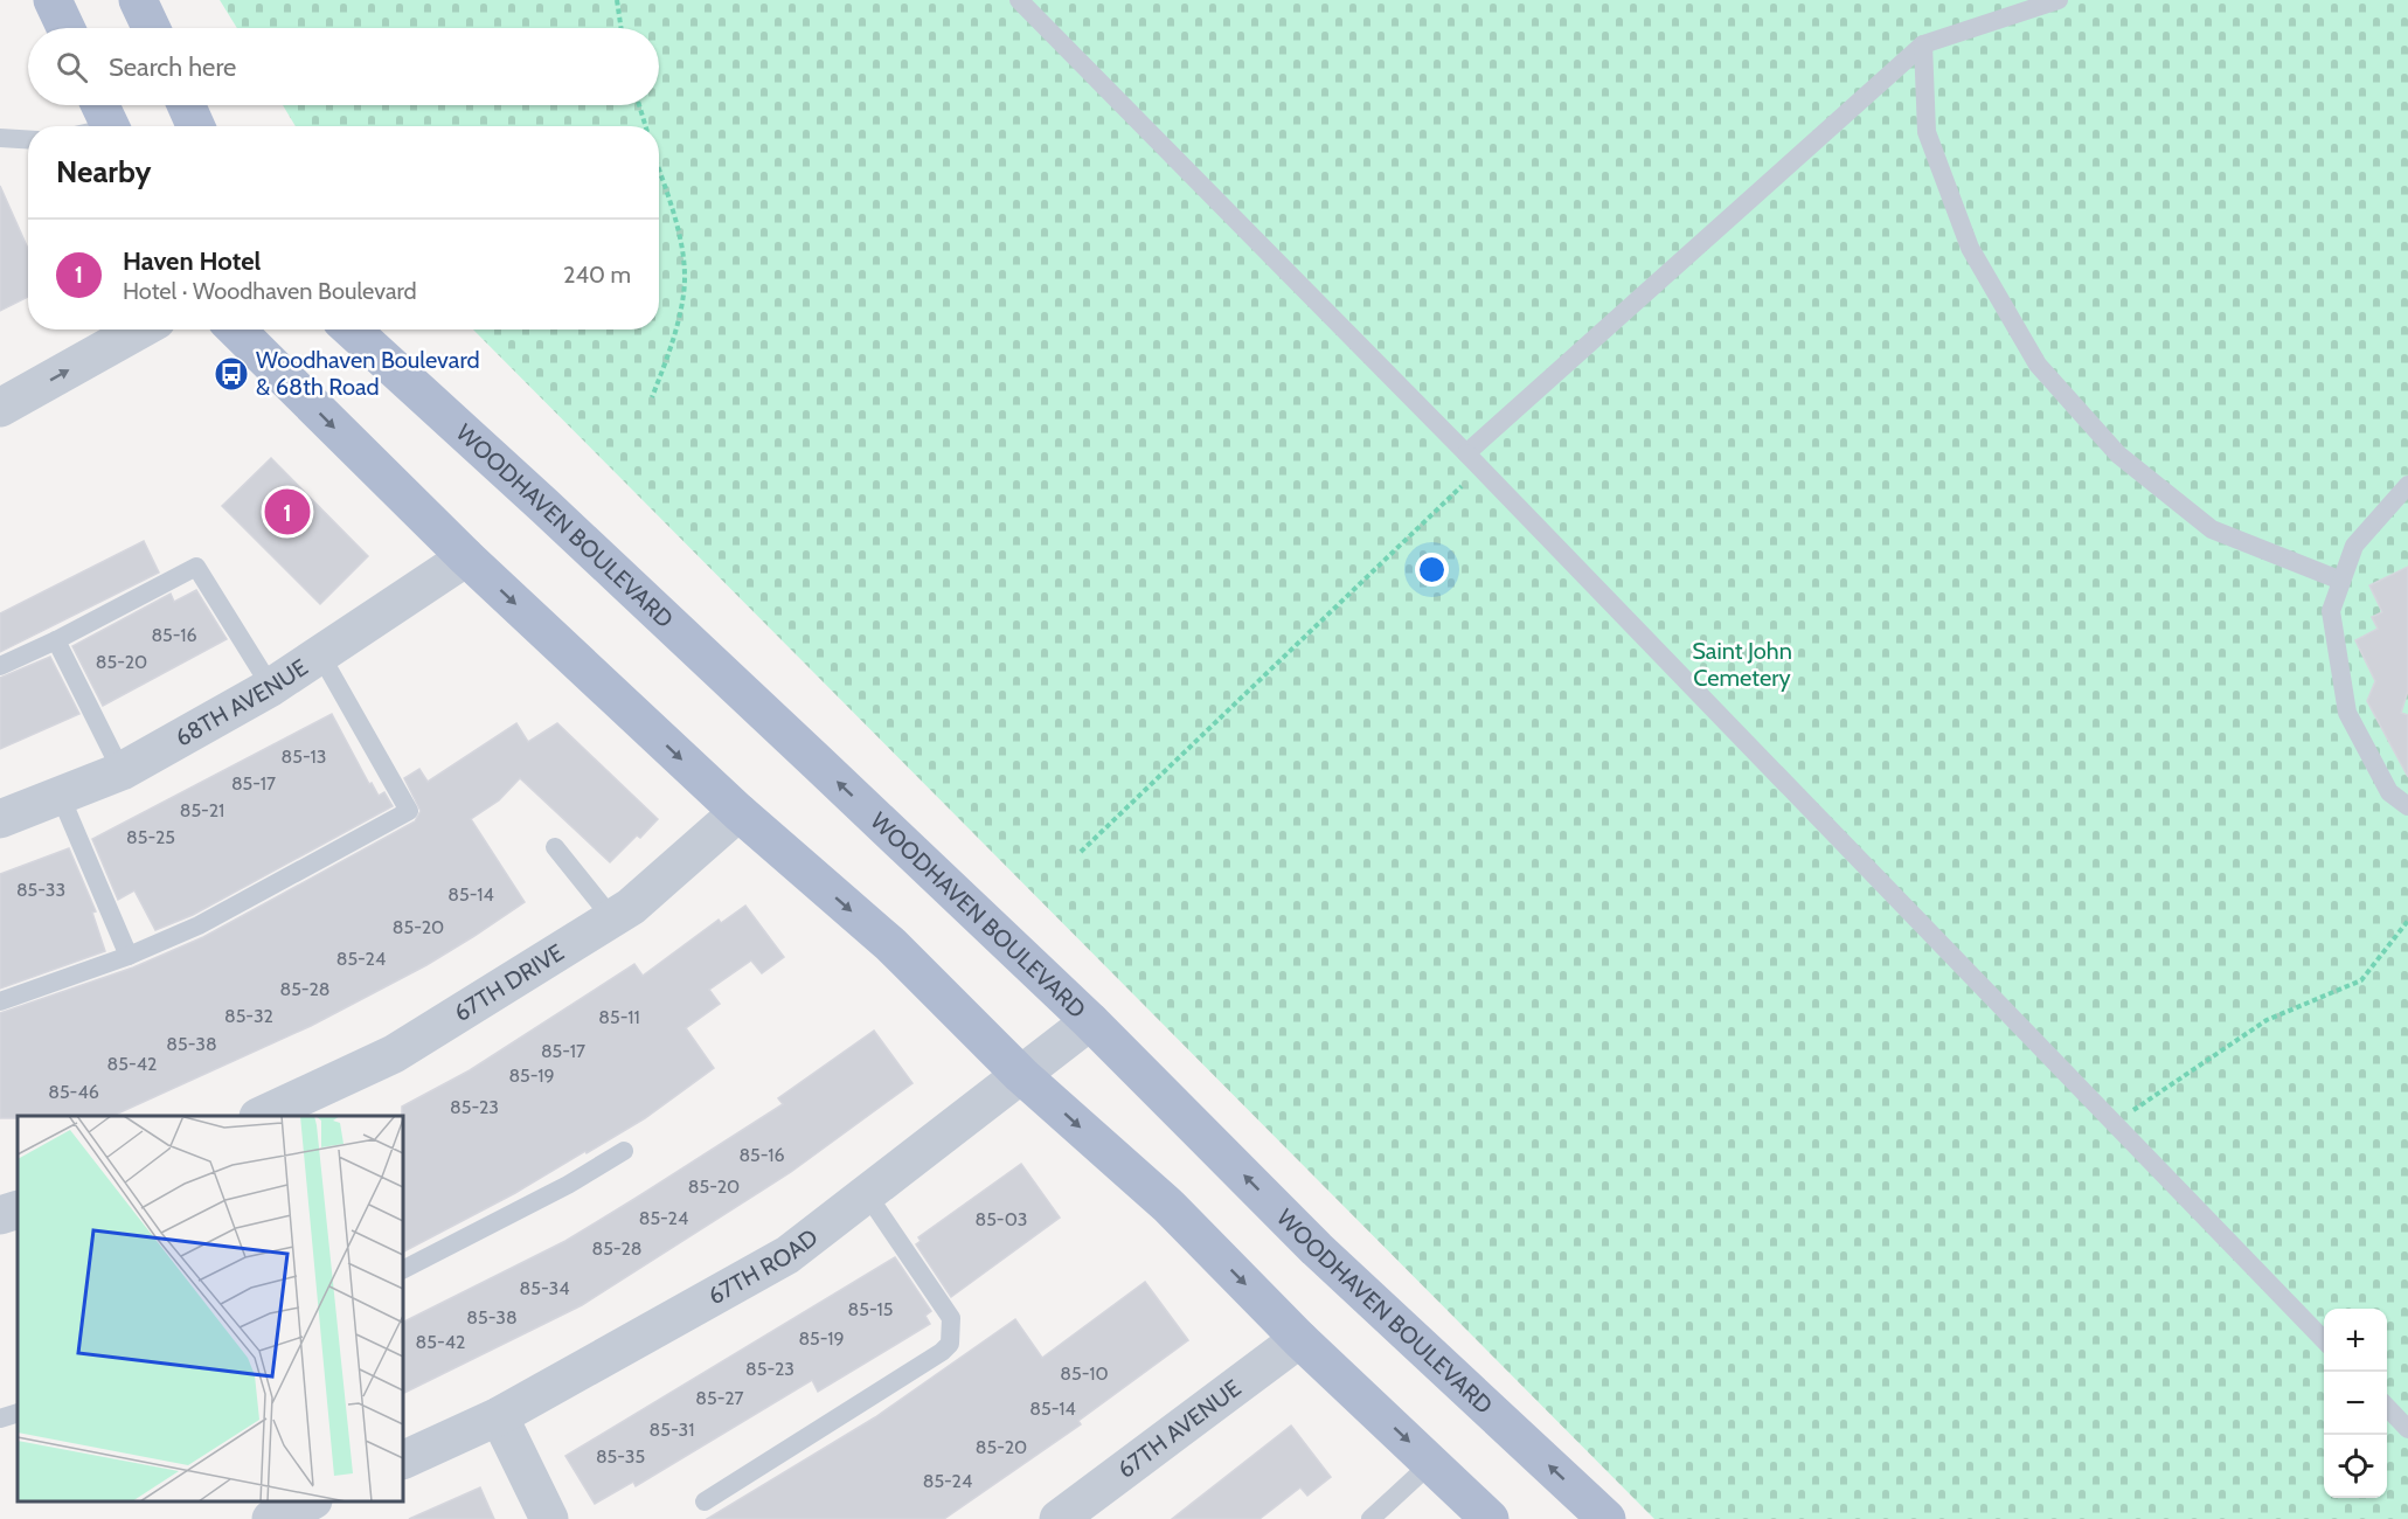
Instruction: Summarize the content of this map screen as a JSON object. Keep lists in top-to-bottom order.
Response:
{
  "streets": {
    "main road": ["WOODHAVEN BOULEVARD"],
    "street": [
      "68TH AVENUE",
      "67TH DRIVE",
      "67TH ROAD",
      "67TH AVENUE"
    ]
  },
  "crossings": [
    ["WOODHAVEN BOULEVARD", "67TH ROAD"]
  ],
  "parks": ["Saint John Cemetery"],
  "places": {
    "bus stop": ["Woodhaven Boulevard & 68th Road"]
  },
  "house_numbers": [
    "85-16",
    "85-20",
    "85-13",
    "85-17",
    "85-21",
    "85-25",
    "85-33",
    "85-14",
    "85-20",
    "85-24",
    "85-28",
    "85-32",
    "85-11",
    "85-38",
    "85-17",
    "85-42",
    "85-19",
    "85-46",
    "85-23",
    "85-16",
    "85-20",
    "85-24",
    "85-03",
    "85-28",
    "85-34",
    "85-15",
    "85-38",
    "85-19",
    "85-42",
    "85-23",
    "85-10",
    "85-27",
    "85-14",
    "85-31",
    "85-20",
    "85-35",
    "85-24"
  ],
  "page": {
    "search": "Search here",
    "heading": "Nearby",
    "list": [
      {
        "mark": "1",
        "name": "Haven Hotel",
        "note": "Hotel · Woodhaven Boulevard",
        "value": "240 m"
      }
    ],
    "pins": "1",
    "map_buttons": ["+", "−"]
  }
}
